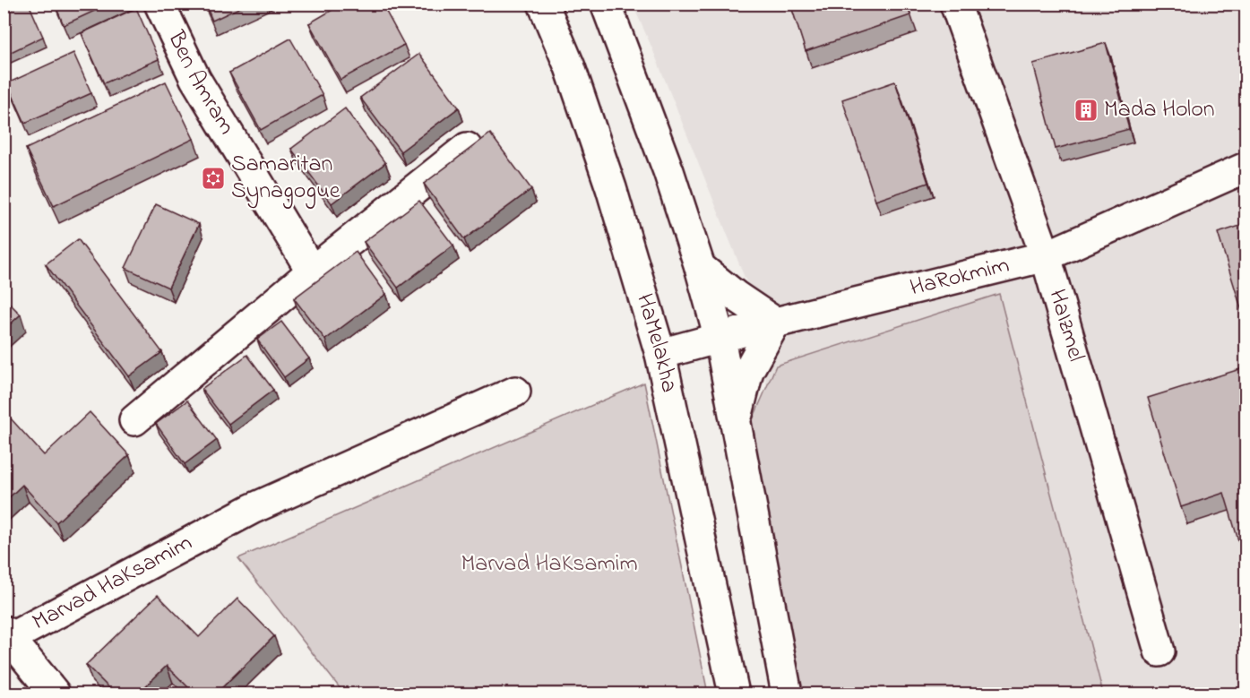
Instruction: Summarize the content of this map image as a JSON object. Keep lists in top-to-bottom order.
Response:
{
  "streets": {
    "street": [
      "Ben Amram",
      "HaRokmim",
      "HaIzmel",
      "HaMelakha",
      "Marvad HaKsamim"
    ]
  },
  "crossings": [
    ["HaRokmim", "HaIzmel"],
    ["HaRokmim", "HaMelakha"]
  ],
  "parks": ["Marvad HaKsamim"],
  "places": {
    "building": ["Mada Holon"],
    "synagogue": ["Samaritan Synagogue"]
  }
}
